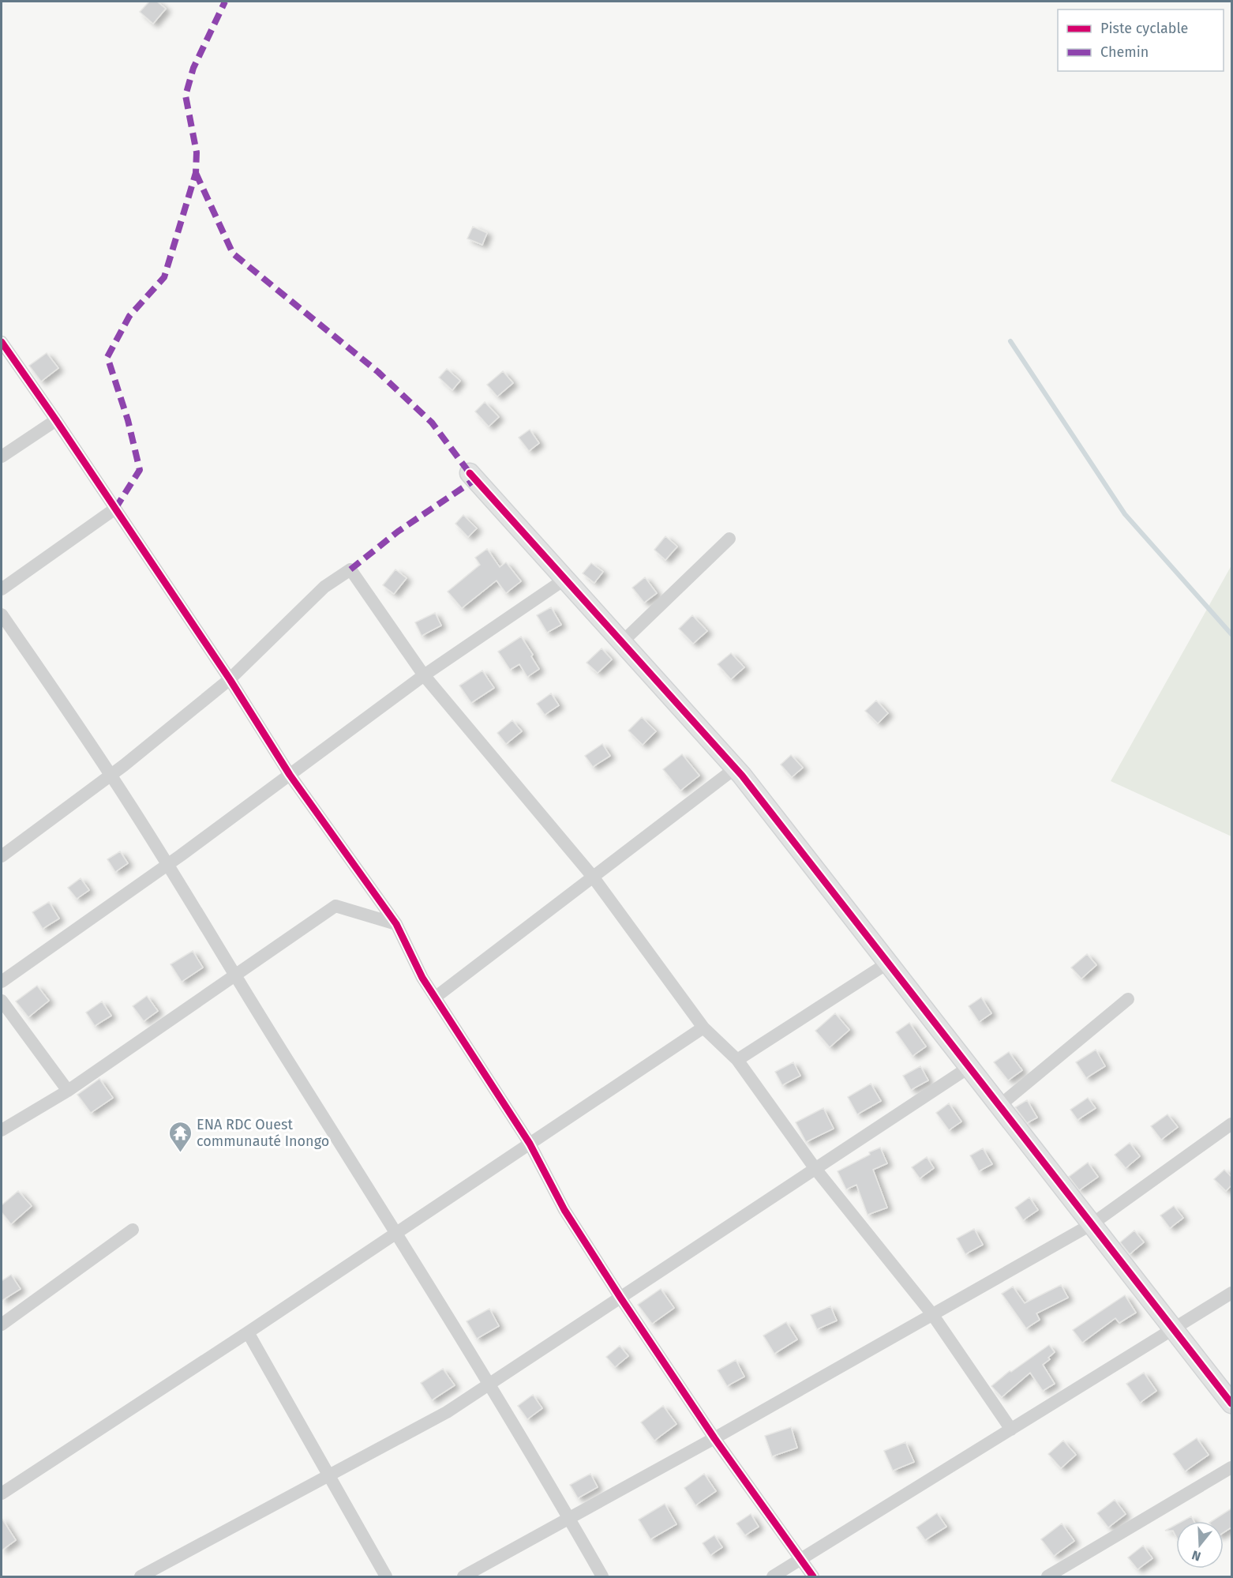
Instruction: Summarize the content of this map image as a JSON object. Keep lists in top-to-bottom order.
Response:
{
  "places": {
    "temple": ["ENA RDC Ouest communauté Inongo"]
  },
  "legend": ["Piste cyclable", "Chemin"],
  "north": "bottom"
}
